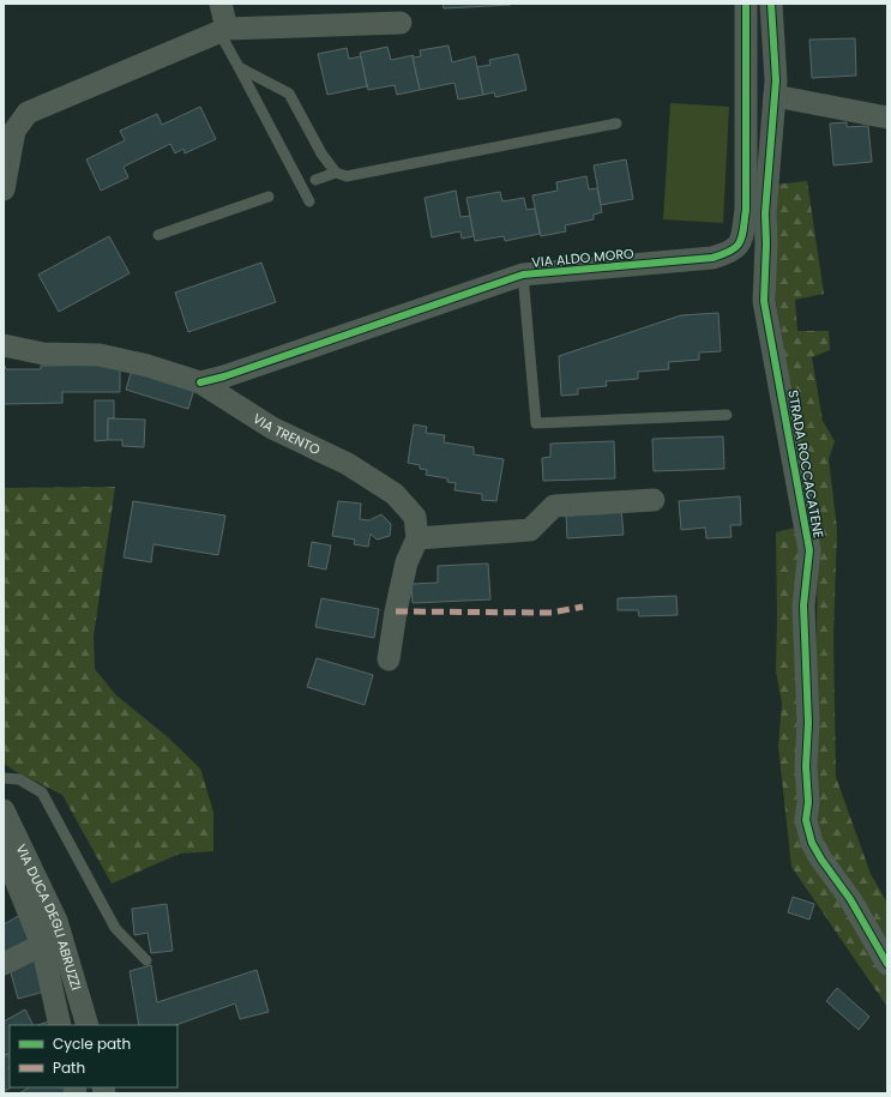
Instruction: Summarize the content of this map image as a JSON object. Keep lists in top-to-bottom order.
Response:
{
  "streets": {
    "street": [
      "VIA ALDO MORO",
      "VIA TRENTO",
      "STRADA ROCCACATENE",
      "VIA DUCA DEGLI ABRUZZI"
    ]
  },
  "crossings": [
    ["VIA ALDO MORO", "VIA TRENTO"]
  ],
  "legend": ["Cycle path", "Path"]
}
